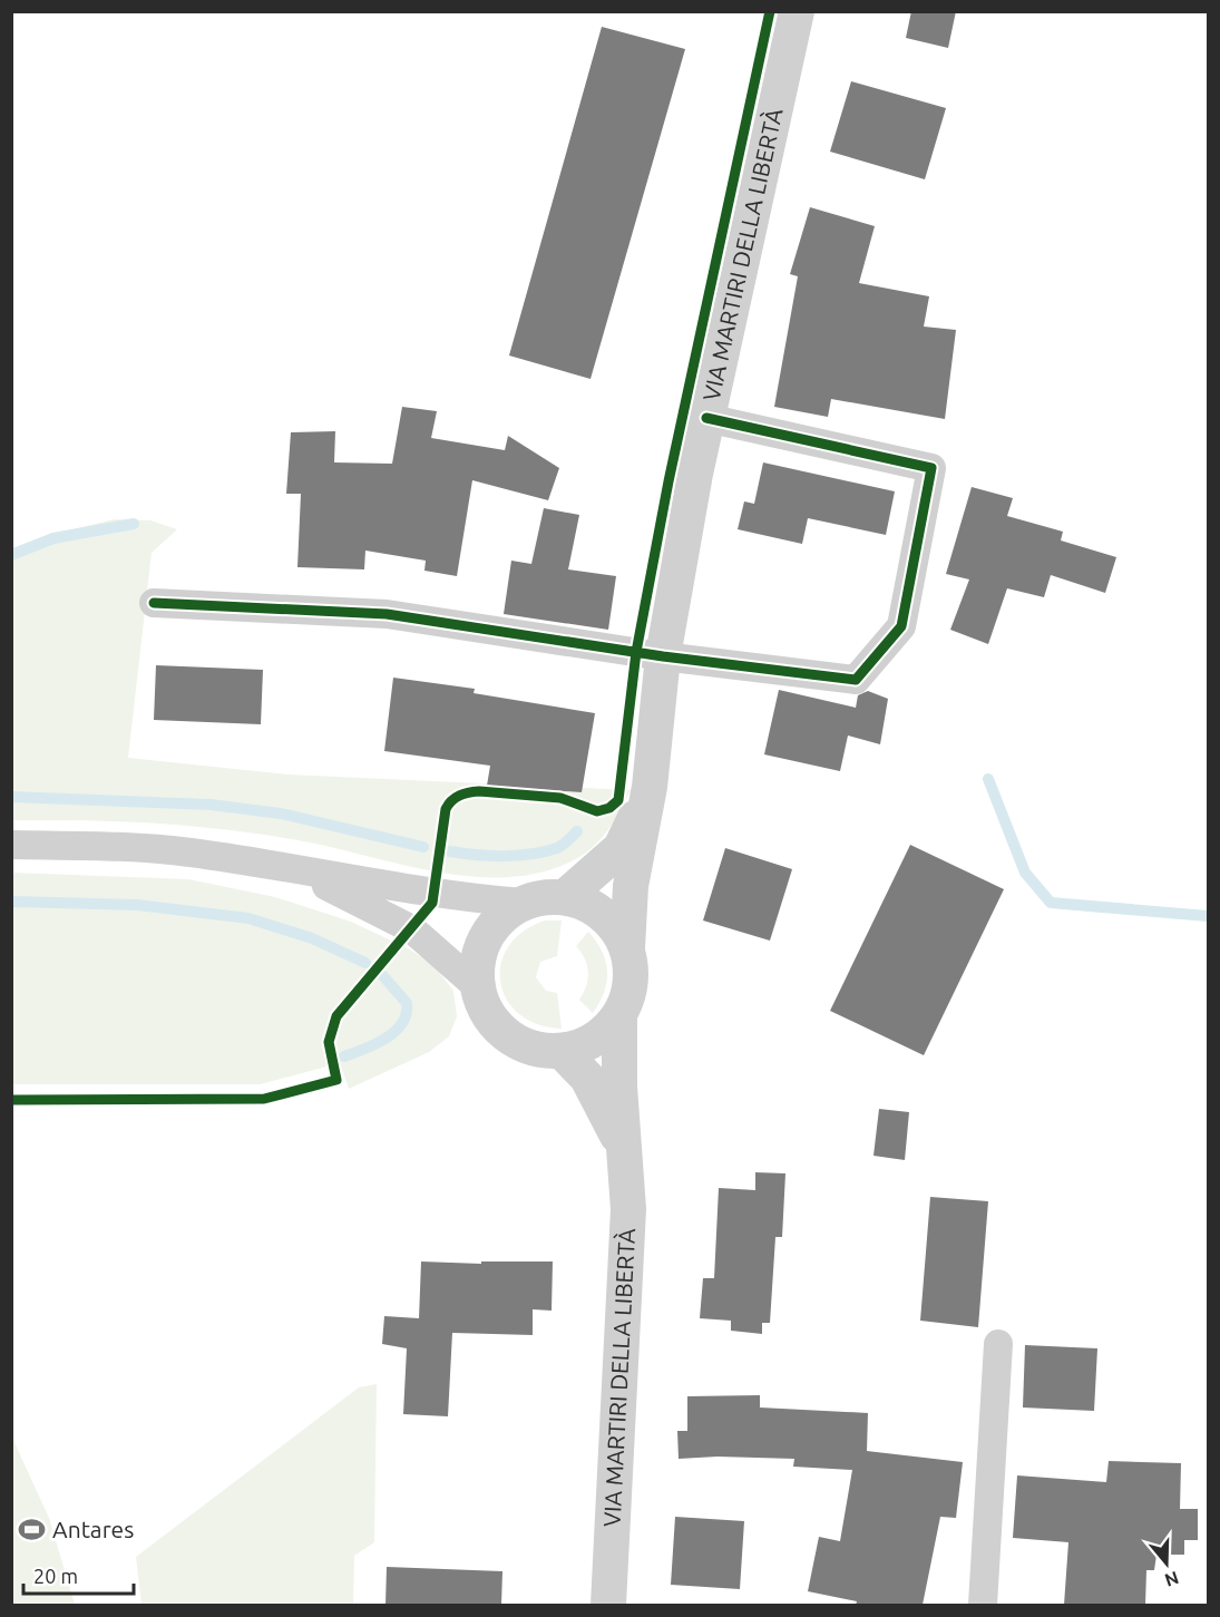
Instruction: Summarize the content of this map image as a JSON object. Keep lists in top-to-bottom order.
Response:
{
  "streets": {
    "street": ["VIA MARTIRI DELLA LIBERTÀ"]
  },
  "places": {
    "sports": ["Antares"]
  },
  "scale_bar": "20 m",
  "north": "bottom"
}
